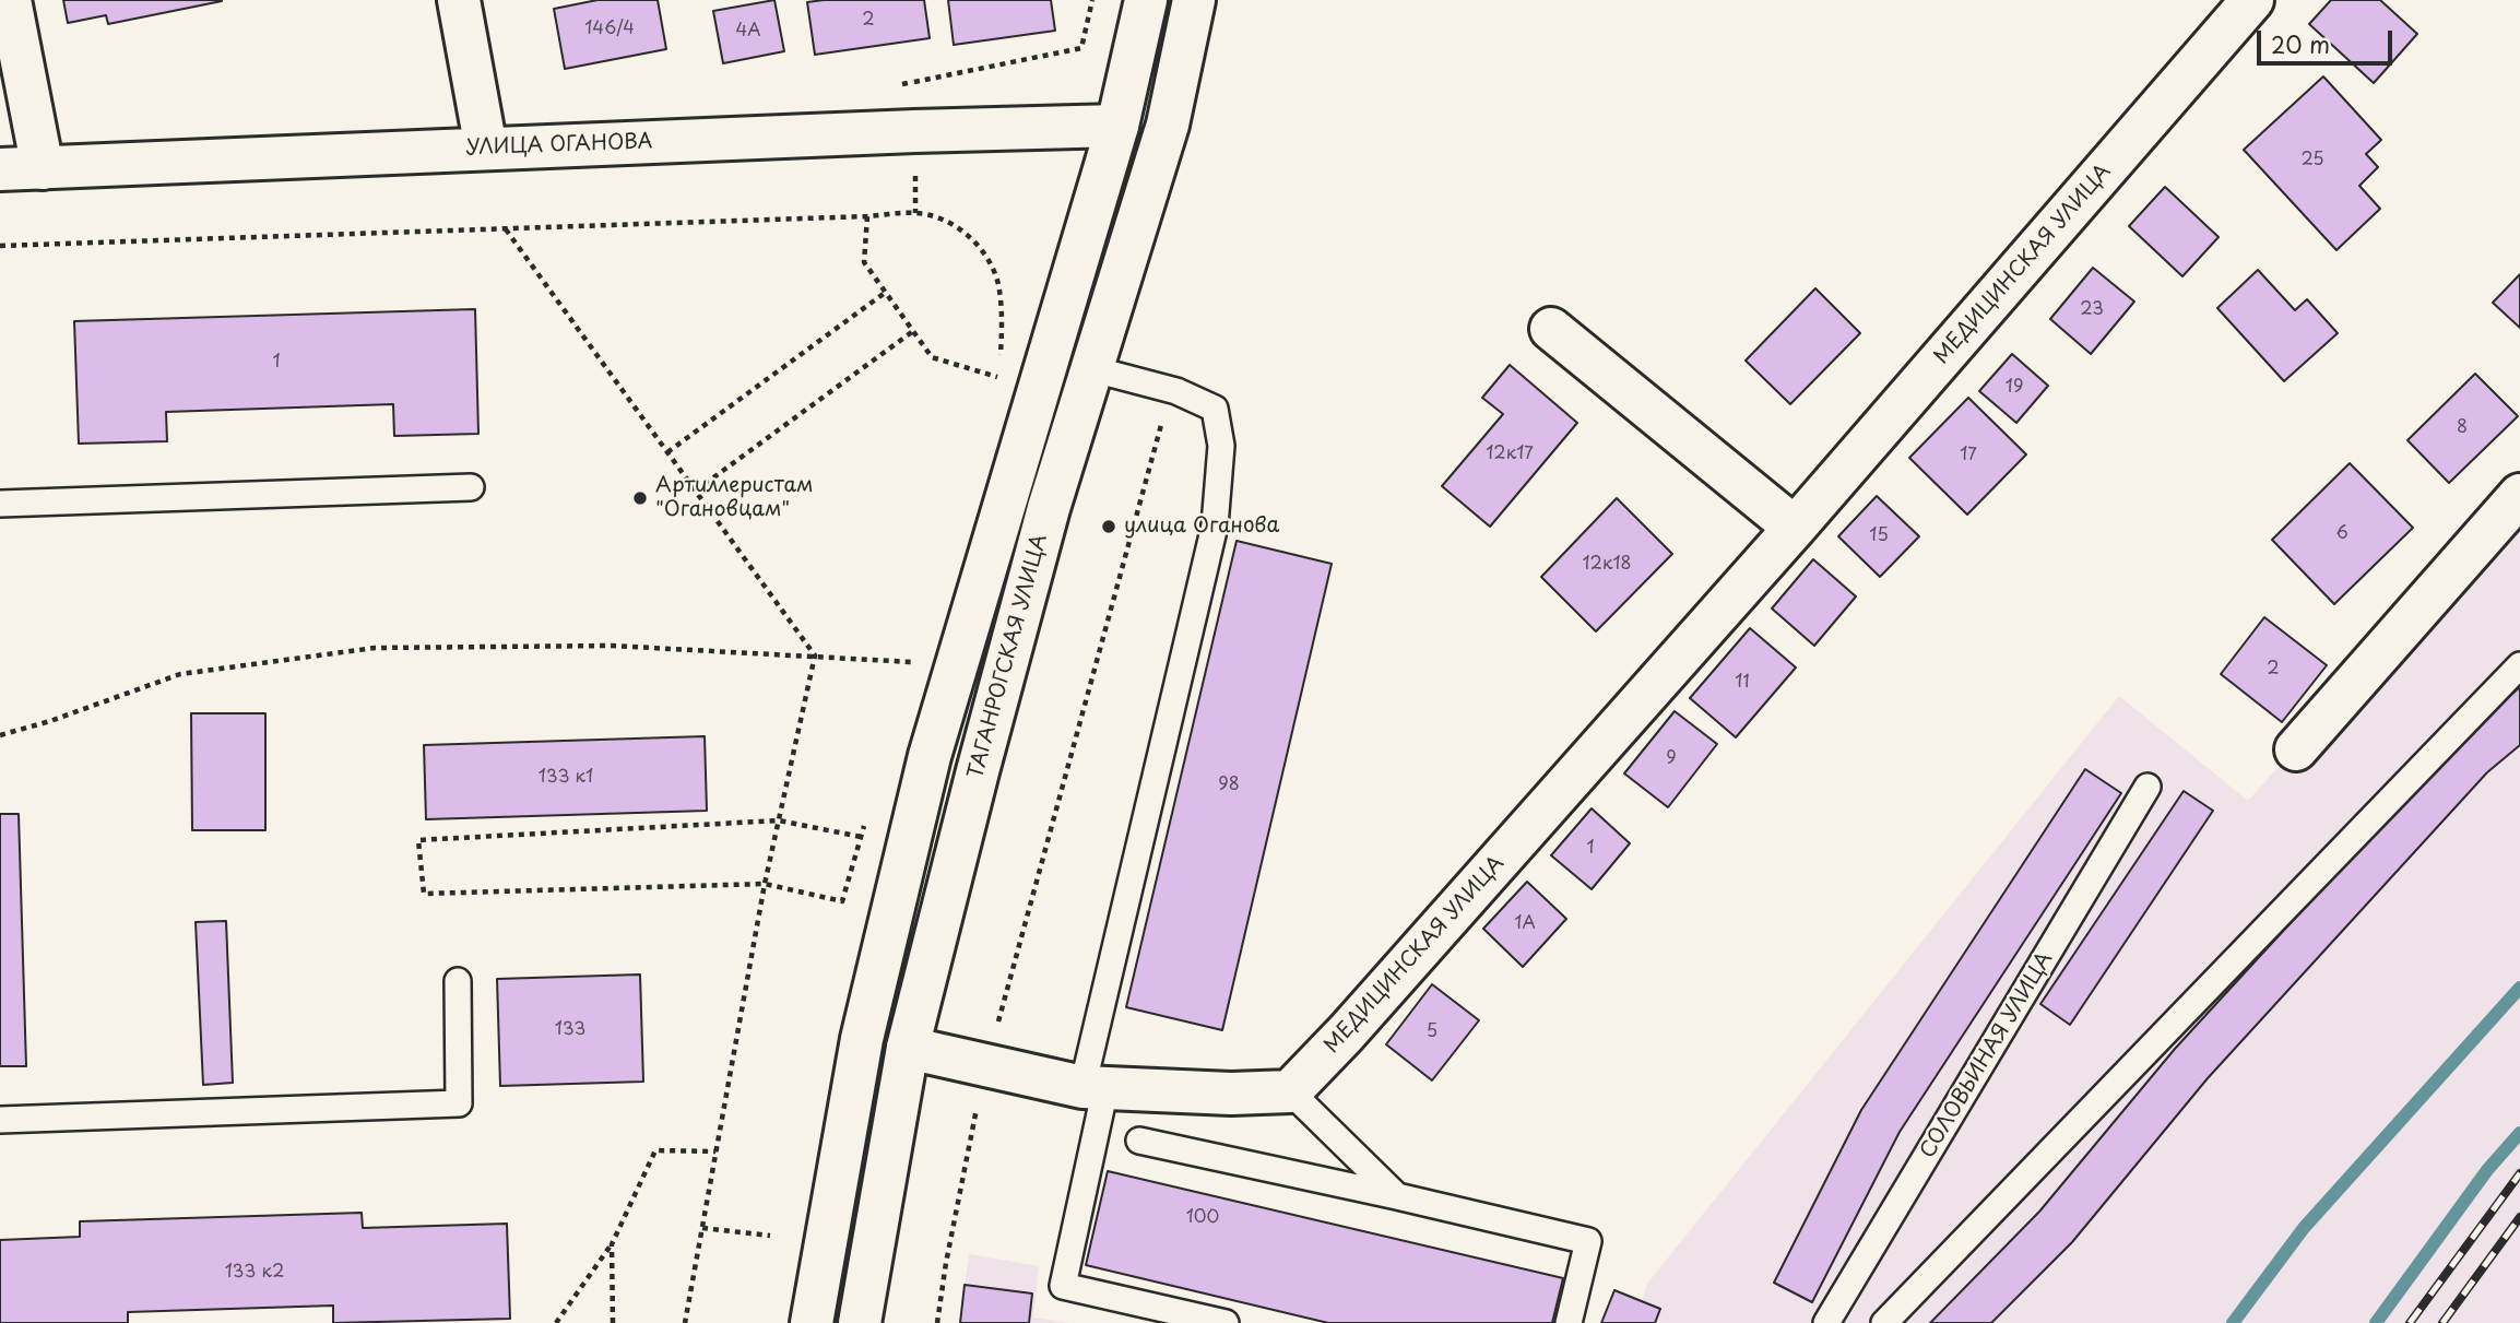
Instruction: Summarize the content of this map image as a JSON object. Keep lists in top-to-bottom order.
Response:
{
  "streets": {
    "main road": ["УЛИЦА ОГАНОВА", "МЕДИЦИНСКАЯ УЛИЦА", "ТАГАНРОГСКАЯ УЛИЦА"],
    "lane": ["СОЛОВЬИНАЯ УЛИЦА"]
  },
  "crossings": [
    ["УЛИЦА ОГАНОВА", "ТАГАНРОГСКАЯ УЛИЦА"]
  ],
  "places": ["Артиллеристам \"Огановцам\"", "улица Оганова"],
  "house_numbers": [
    "2",
    "146/4",
    "4А",
    "25",
    "23",
    "1",
    "19",
    "8",
    "12к17",
    "17",
    "6",
    "15",
    "12к18",
    "2",
    "11",
    "9",
    "133 к1",
    "98",
    "1",
    "1А",
    "133",
    "5",
    "100",
    "133 к2"
  ],
  "scale_bar": "20 m"
}
